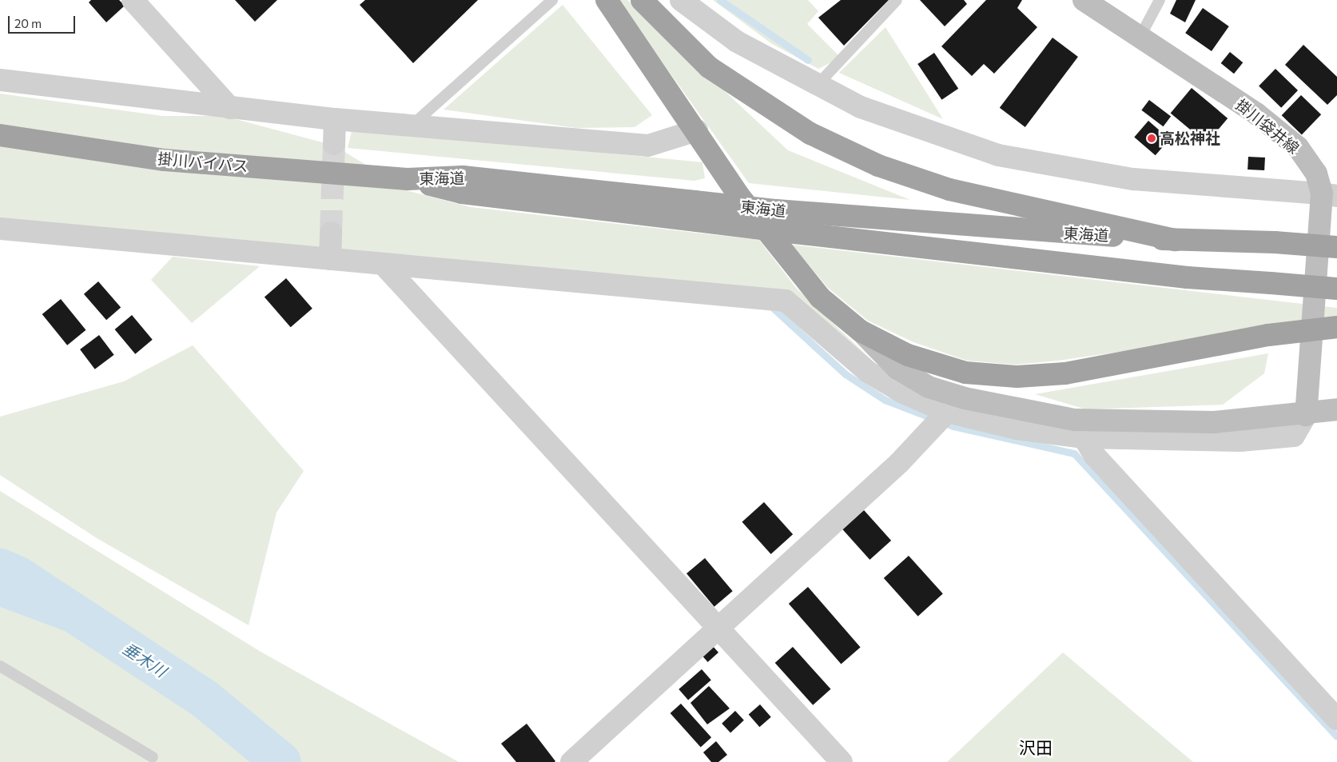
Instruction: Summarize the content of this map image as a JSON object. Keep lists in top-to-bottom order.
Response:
{
  "streets": {
    "highway": ["掛川バイパス", "東海道"],
    "main road": ["掛川袋井線"]
  },
  "crossings": [
    ["掛川バイパス", "東海道"]
  ],
  "districts": ["沢田"],
  "water": ["垂木川"],
  "places": ["高松神社"],
  "scale_bar": "20 m"
}
